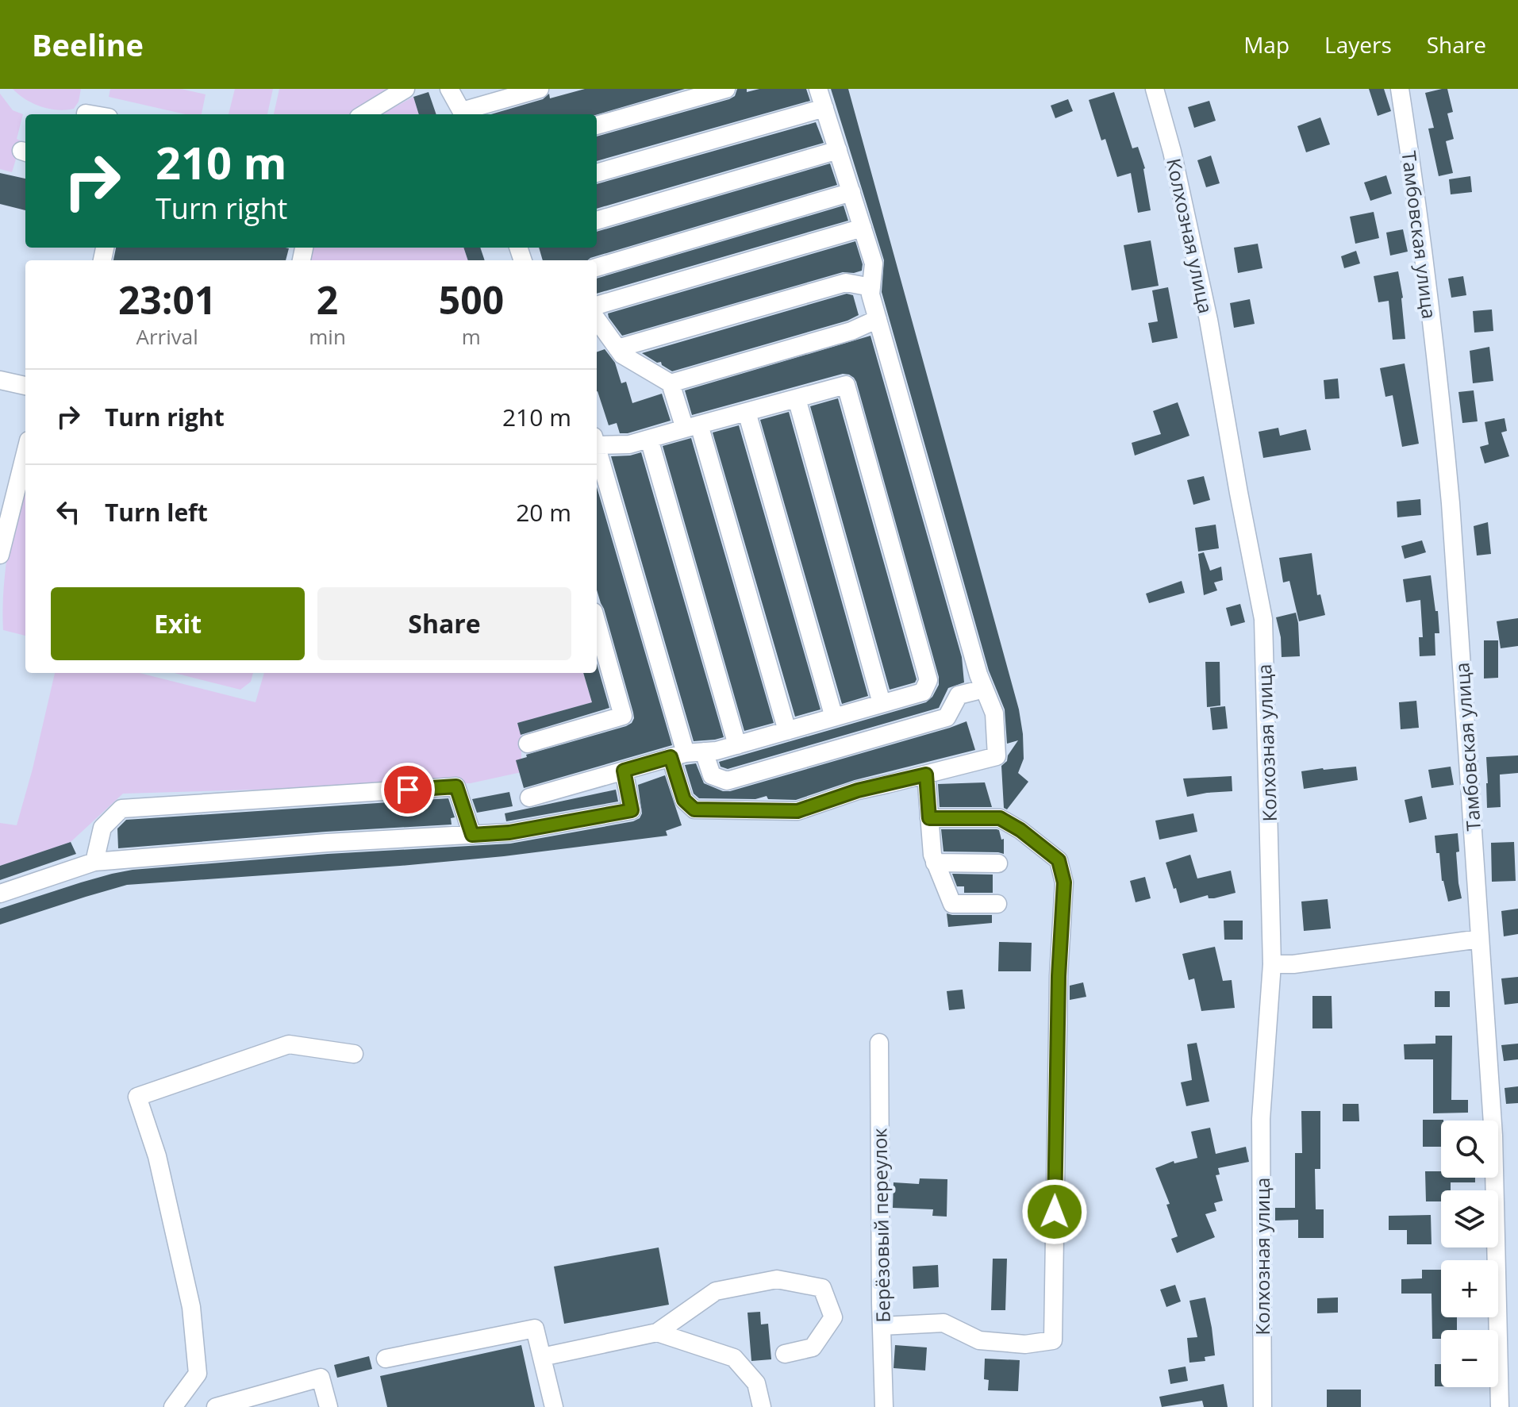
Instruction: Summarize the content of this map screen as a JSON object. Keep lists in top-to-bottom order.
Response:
{
  "streets": {
    "street": ["Тамбовская улица", "Колхозная улица", "Берёзовый переулок"]
  },
  "page": {
    "header": "Beeline",
    "nav": ["Map", "Layers", "Share"],
    "turn": ["210 m", "Turn right"],
    "eta": [
      "23:01",
      "Arrival",
      "2",
      "min",
      "500",
      "m"
    ],
    "list": [
      {
        "name": "Turn right",
        "value": "210 m"
      },
      {
        "name": "Turn left",
        "value": "20 m"
      }
    ],
    "buttons": ["Exit", "Share"],
    "map_buttons": ["+", "−"]
  }
}
